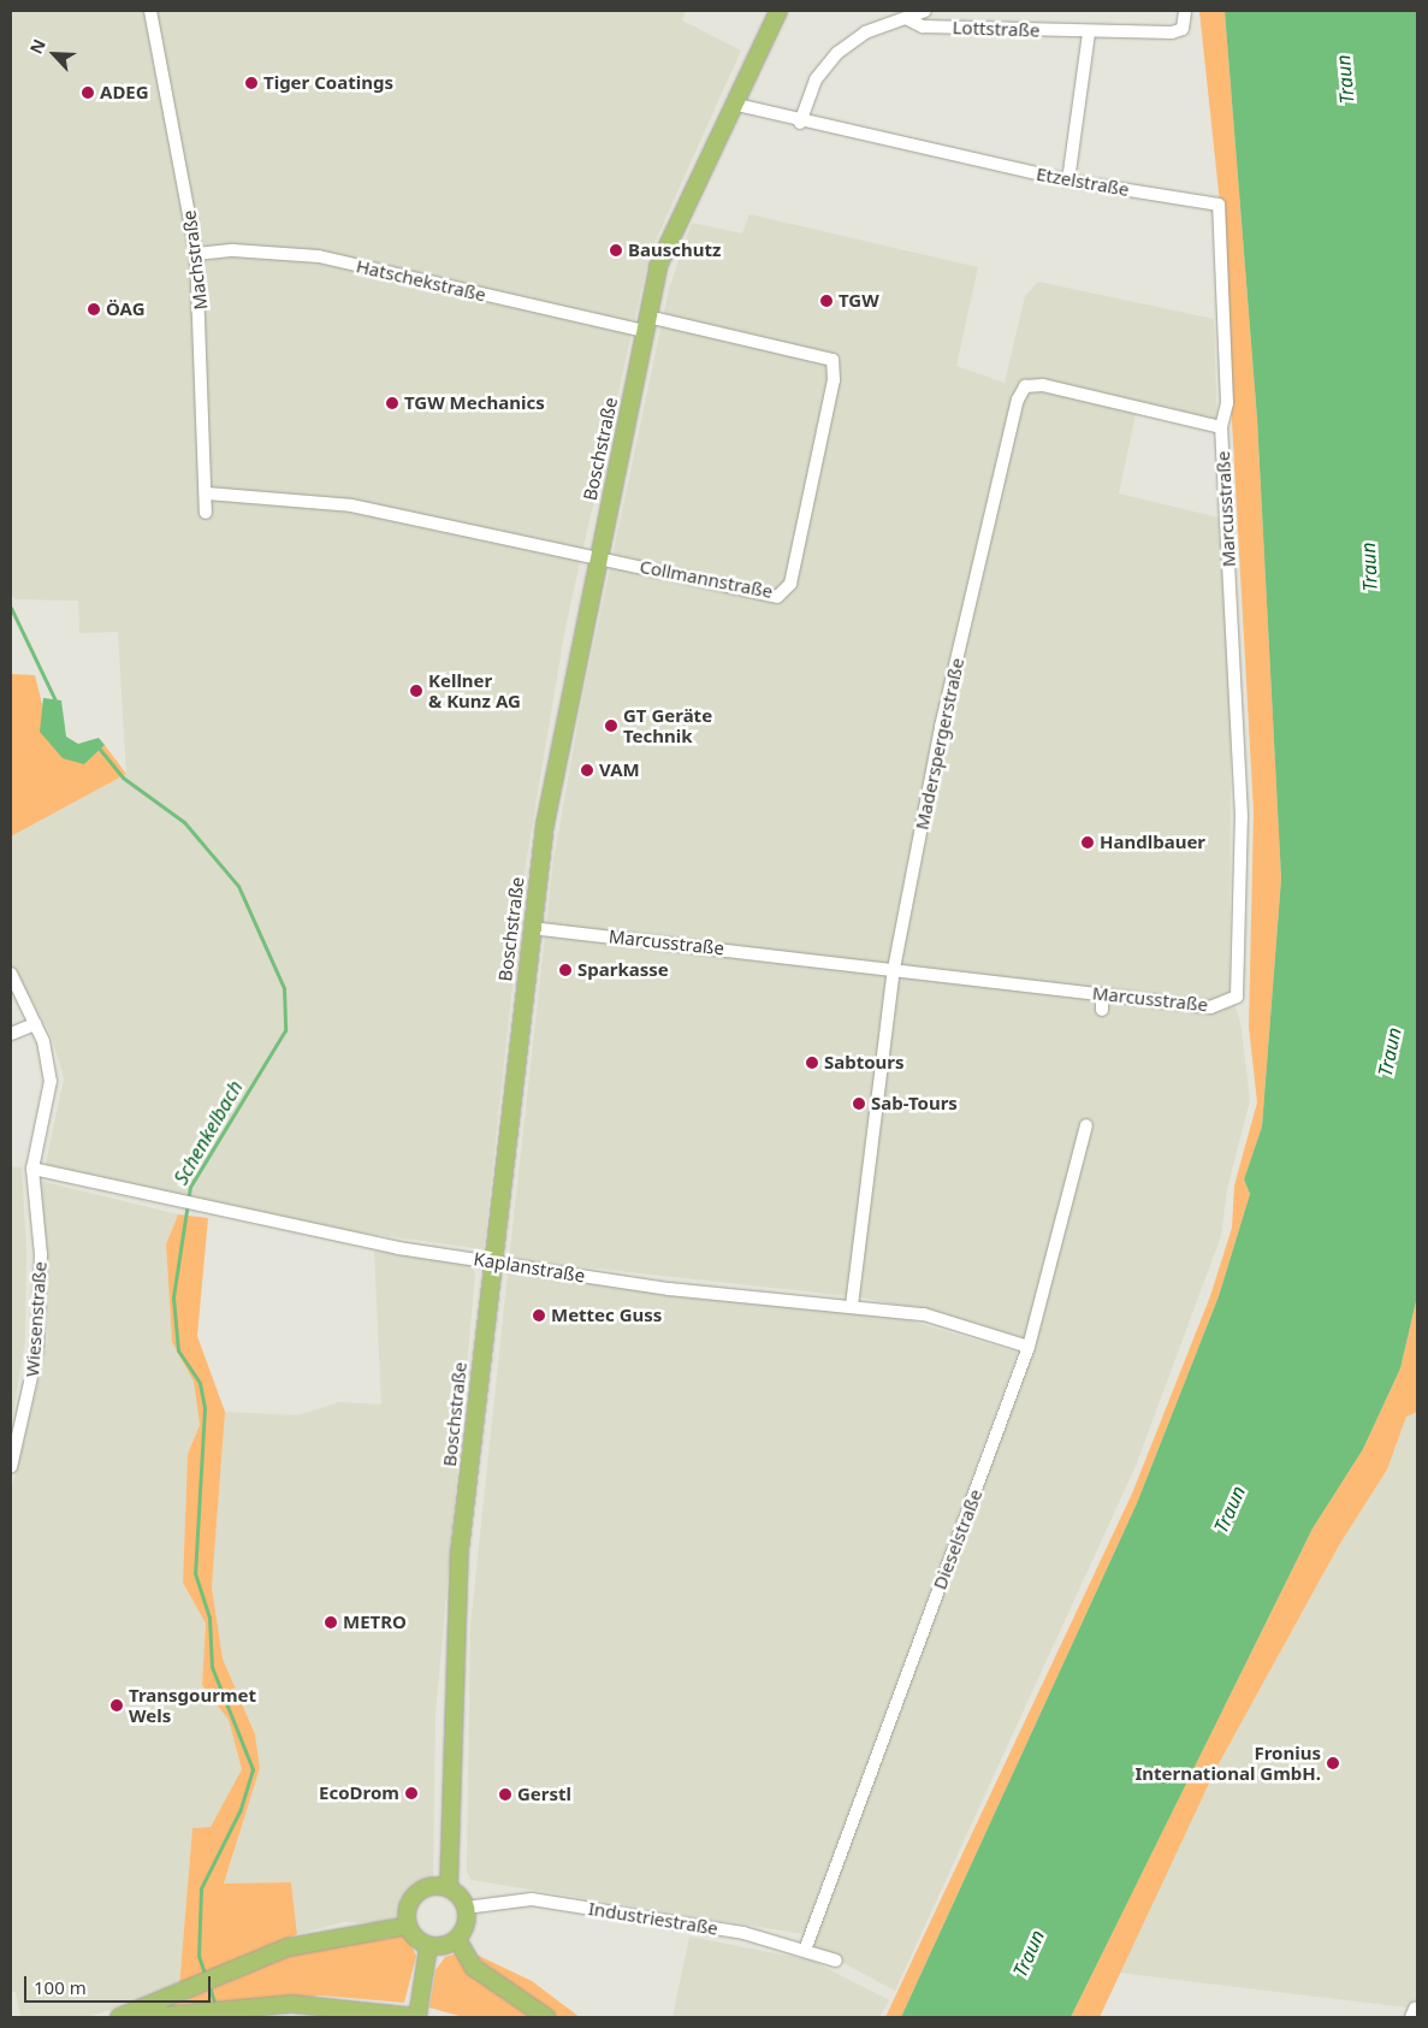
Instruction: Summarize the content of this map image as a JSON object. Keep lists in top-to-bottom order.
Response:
{
  "streets": {
    "main road": ["Boschstraße"],
    "street": [
      "Lottstraße",
      "Etzelstraße",
      "Machstraße",
      "Hatschekstraße",
      "Marcusstraße",
      "Collmannstraße",
      "Maderspergerstraße",
      "Kaplanstraße",
      "Wiesenstraße",
      "Dieselstraße",
      "Industriestraße"
    ]
  },
  "crossings": [
    ["Etzelstraße", "Boschstraße"],
    ["Etzelstraße", "Marcusstraße"],
    ["Etzelstraße", "Maderspergerstraße"],
    ["Machstraße", "Hatschekstraße"],
    ["Machstraße", "Collmannstraße"],
    ["Hatschekstraße", "Boschstraße"],
    ["Hatschekstraße", "Collmannstraße"],
    ["Boschstraße", "Marcusstraße"],
    ["Boschstraße", "Collmannstraße"],
    ["Boschstraße", "Kaplanstraße"],
    ["Boschstraße", "Industriestraße"],
    ["Marcusstraße", "Maderspergerstraße"],
    ["Maderspergerstraße", "Kaplanstraße"],
    ["Kaplanstraße", "Wiesenstraße"],
    ["Kaplanstraße", "Dieselstraße"],
    ["Dieselstraße", "Industriestraße"]
  ],
  "water": ["Traun", "Schenkelbach"],
  "places": [
    "Tiger Coatings",
    "ADEG",
    "Bauschutz",
    "TGW",
    "ÖAG",
    "TGW Mechanics",
    "Kellner & Kunz AG",
    "GT Geräte Technik",
    "VAM",
    "Handlbauer",
    "Sparkasse",
    "Sabtours",
    "Sab-Tours",
    "Mettec Guss",
    "METRO",
    "Transgourmet Wels",
    "Fronius International GmbH.",
    "EcoDrom",
    "Gerstl"
  ],
  "scale_bar": "100 m",
  "north": "top left"
}
